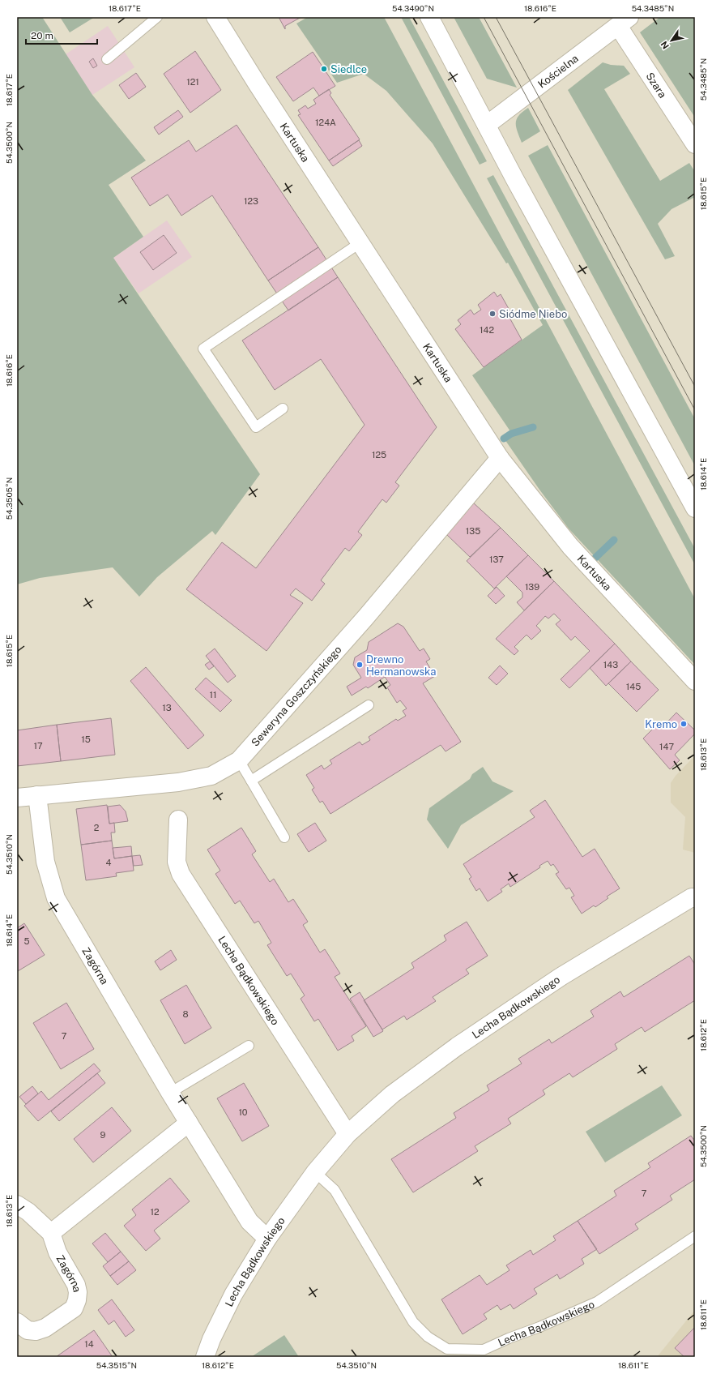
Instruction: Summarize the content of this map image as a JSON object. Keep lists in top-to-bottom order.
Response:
{
  "streets": {
    "street": [
      "Kościelna",
      "Szara",
      "Kartuska",
      "Seweryna Goszczyńskiego",
      "Zagórna",
      "Lecha Bądkowskiego"
    ]
  },
  "crossings": [
    ["Kościelna", "Szara"],
    ["Kartuska", "Seweryna Goszczyńskiego"],
    ["Seweryna Goszczyńskiego", "Zagórna"],
    ["Zagórna", "Lecha Bądkowskiego"]
  ],
  "places": [
    "Siedlce",
    "Siódme Niebo",
    "Drewno Hermanowska",
    "Kremo"
  ],
  "house_numbers": [
    "121",
    "124A",
    "123",
    "142",
    "125",
    "135",
    "137",
    "139",
    "143",
    "145",
    "11",
    "13",
    "15",
    "17",
    "147",
    "2",
    "4",
    "5",
    "8",
    "7",
    "10",
    "9",
    "7",
    "12",
    "14"
  ],
  "scale_bar": "20 m",
  "north": "bottom left",
  "coordinates": [
    "18.617°E",
    "54.3490°N",
    "18.616°E",
    "54.3485°N",
    "54.3500°N",
    "18.615°E",
    "18.614°E",
    "54.3505°N",
    "18.613°E",
    "54.3510°N",
    "18.612°E",
    "18.611°E",
    "54.3515°N"
  ]
}
